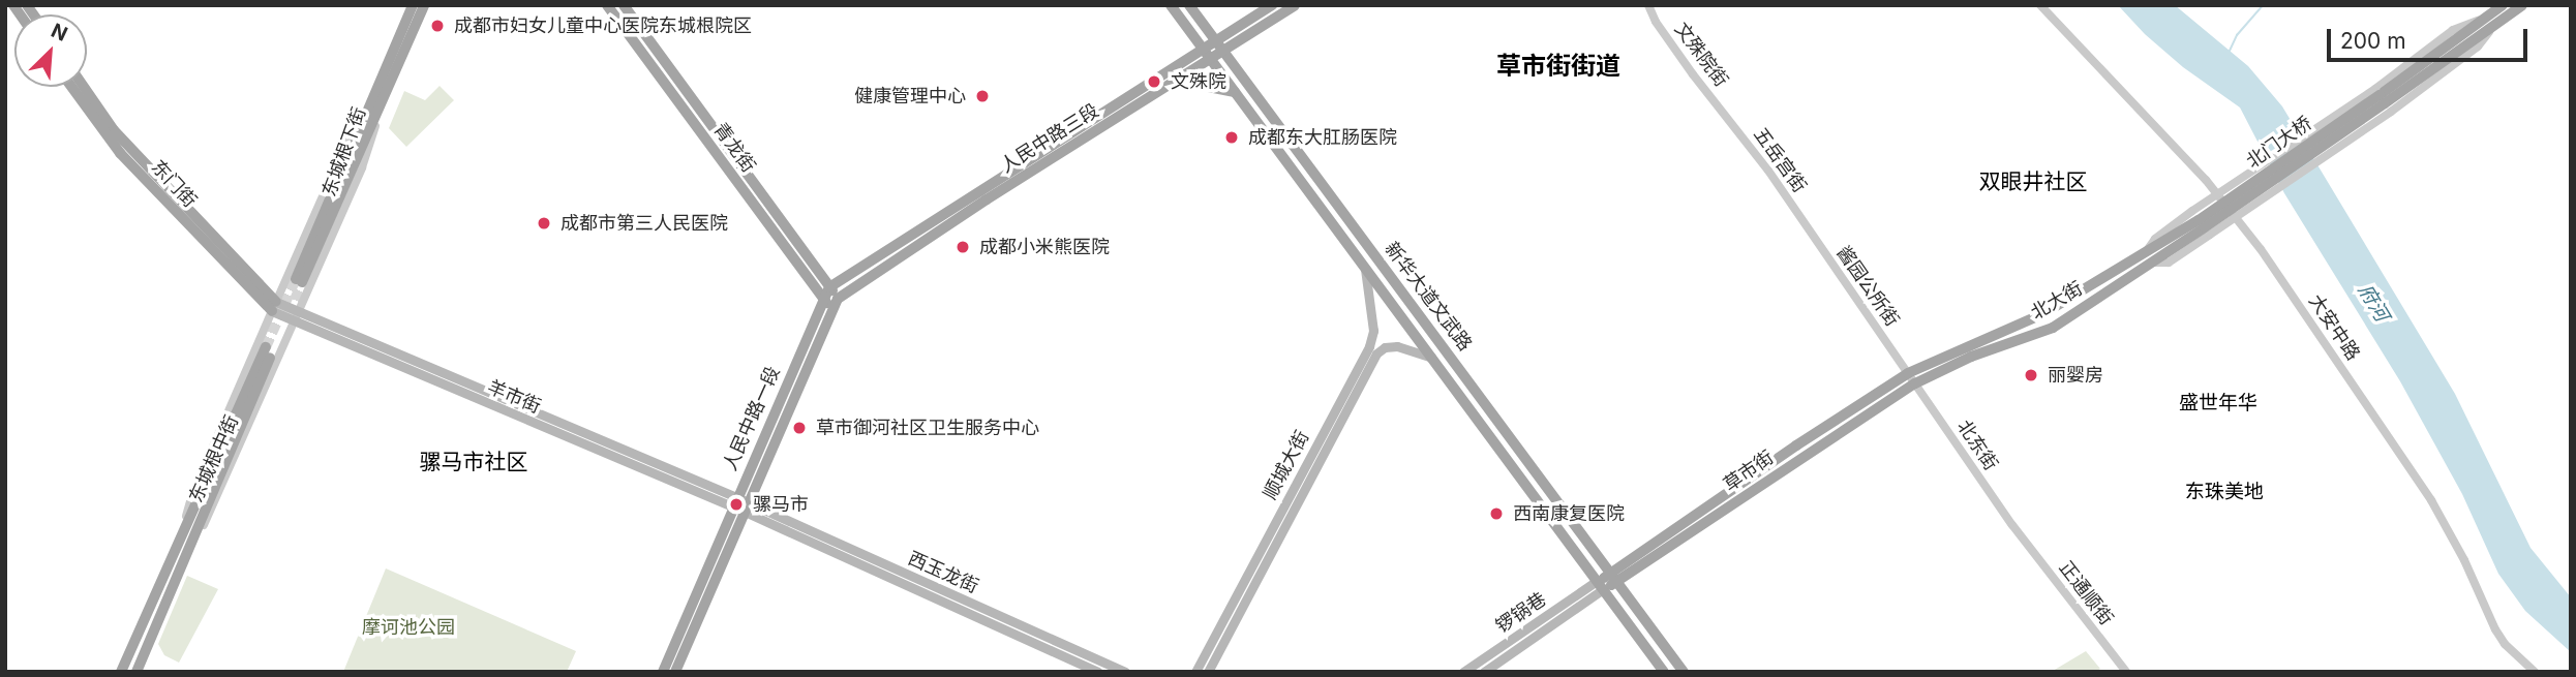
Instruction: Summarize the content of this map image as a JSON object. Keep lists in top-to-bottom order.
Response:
{
  "streets": {
    "main road": [
      "人民中路三段",
      "北门大桥",
      "青龙街",
      "东城根下街",
      "东门街",
      "新华大道文武路",
      "北大街",
      "羊市街",
      "人民中路一段",
      "东城根中街",
      "顺城大街",
      "草市街",
      "西玉龙街",
      "锣锅巷"
    ],
    "street": [
      "文殊院街",
      "五岳宫街",
      "酱园公所街",
      "大安中路",
      "北东街",
      "正通顺街"
    ]
  },
  "crossings": [
    ["文殊院街", "五岳宫街"],
    ["人民中路三段", "青龙街"],
    ["人民中路三段", "新华大道文武路"],
    ["北门大桥", "北大街"],
    ["青龙街", "人民中路一段"],
    ["东城根下街", "东门街"],
    ["东城根下街", "羊市街"],
    ["东城根下街", "东城根中街"],
    ["五岳宫街", "酱园公所街"],
    ["东门街", "羊市街"],
    ["东门街", "东城根中街"],
    ["酱园公所街", "北大街"],
    ["酱园公所街", "北东街"],
    ["酱园公所街", "草市街"],
    ["新华大道文武路", "顺城大街"],
    ["新华大道文武路", "草市街"],
    ["新华大道文武路", "锣锅巷"],
    ["北大街", "北东街"],
    ["北大街", "草市街"],
    ["羊市街", "人民中路一段"],
    ["羊市街", "东城根中街"],
    ["羊市街", "西玉龙街"],
    ["人民中路一段", "西玉龙街"],
    ["北东街", "草市街"],
    ["北东街", "正通顺街"],
    ["草市街", "锣锅巷"]
  ],
  "districts": [
    "草市街街道",
    "双眼井社区",
    "盛世年华",
    "骡马市社区",
    "东珠美地"
  ],
  "water": ["府河"],
  "parks": ["摩诃池公园"],
  "places": [
    "成都市妇女儿童中心医院东城根院区",
    "文殊院",
    "健康管理中心",
    "成都东大肛肠医院",
    "成都市第三人民医院",
    "成都小米熊医院",
    "丽婴房",
    "草市御河社区卫生服务中心",
    "骡马市",
    "西南康复医院"
  ],
  "scale_bar": "200 m",
  "north": "top right"
}
